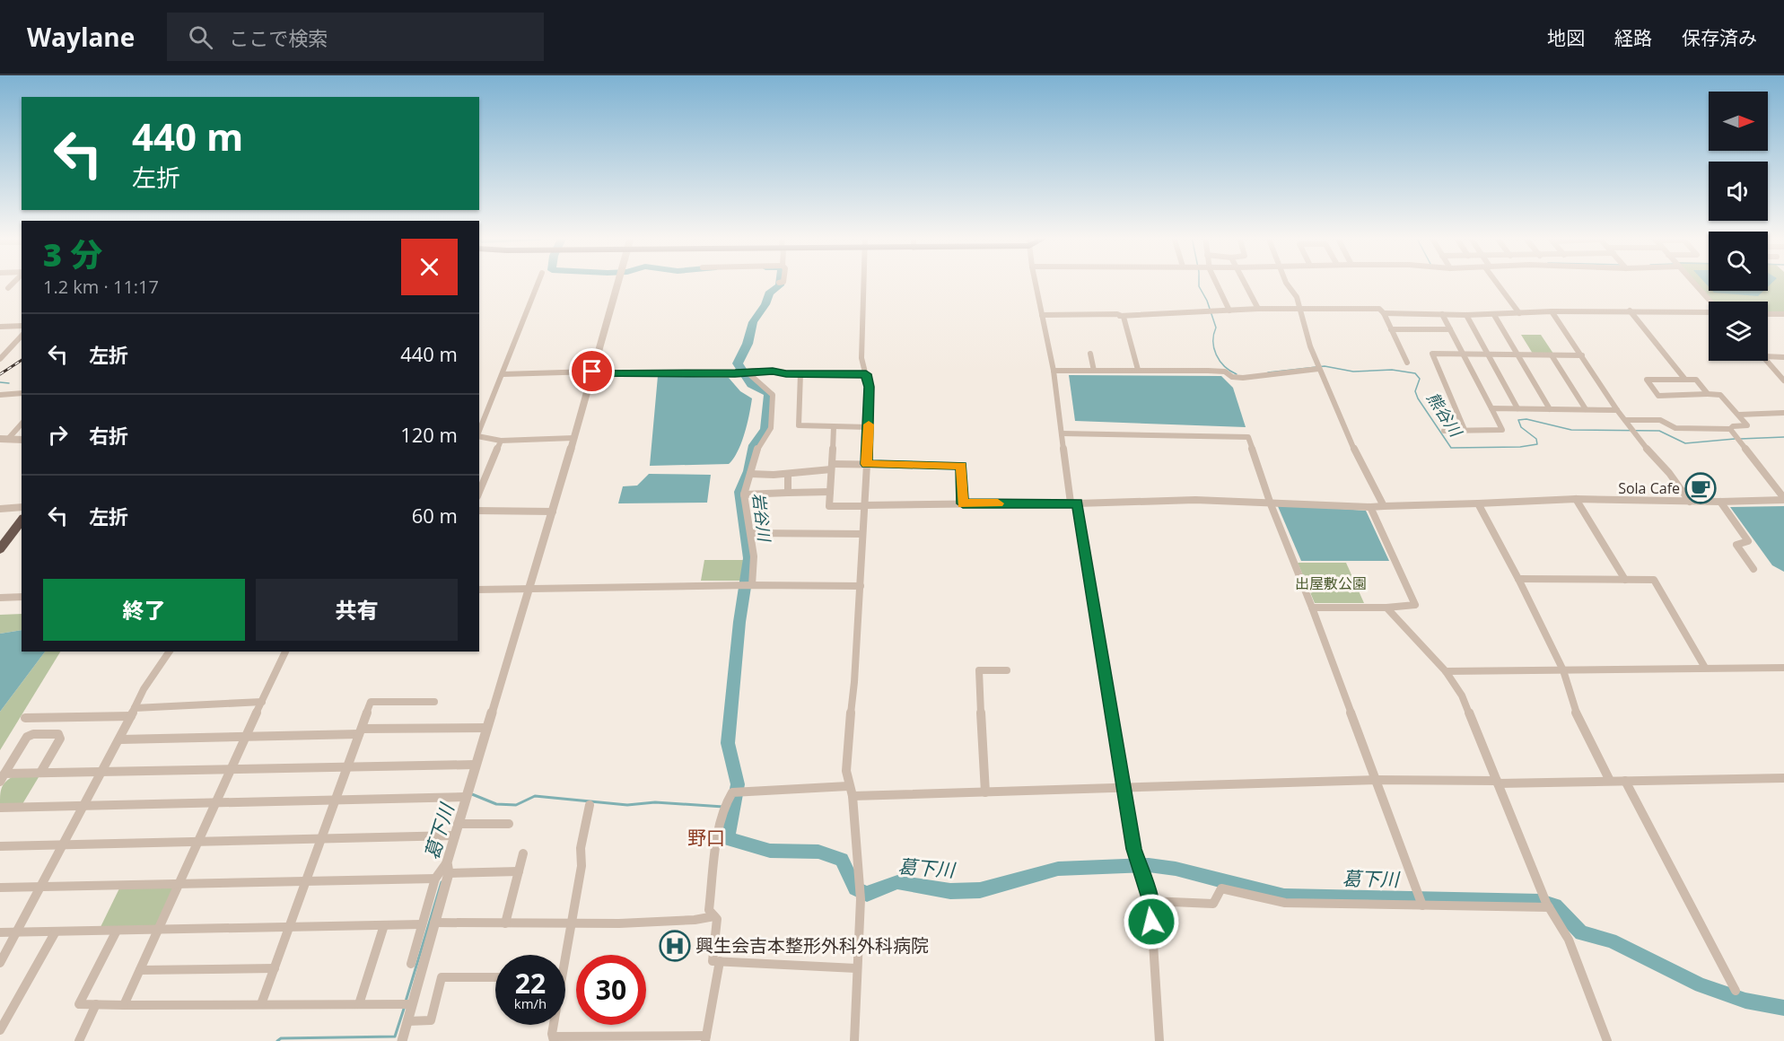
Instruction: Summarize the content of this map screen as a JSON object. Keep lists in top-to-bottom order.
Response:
{
  "districts": ["野口"],
  "water": ["熊谷川", "岩谷川", "葛下川"],
  "parks": ["出屋敷公園"],
  "places": {
    "cafe": ["Sola Cafe"],
    "hospital": ["興生会吉本整形外科外科病院"]
  },
  "north": "right",
  "page": {
    "header": "Waylane",
    "search": "ここで検索",
    "nav": ["地図", "経路", "保存済み"],
    "turn": ["440 m", "左折"],
    "heading": ["3 分", "1.2 km · 11:17"],
    "list": [
      {
        "name": "左折",
        "value": "440 m"
      },
      {
        "name": "右折",
        "value": "120 m"
      },
      {
        "name": "左折",
        "value": "60 m"
      }
    ],
    "buttons": ["終了", "共有"],
    "speed": "22 km/h",
    "limit": "30"
  }
}
